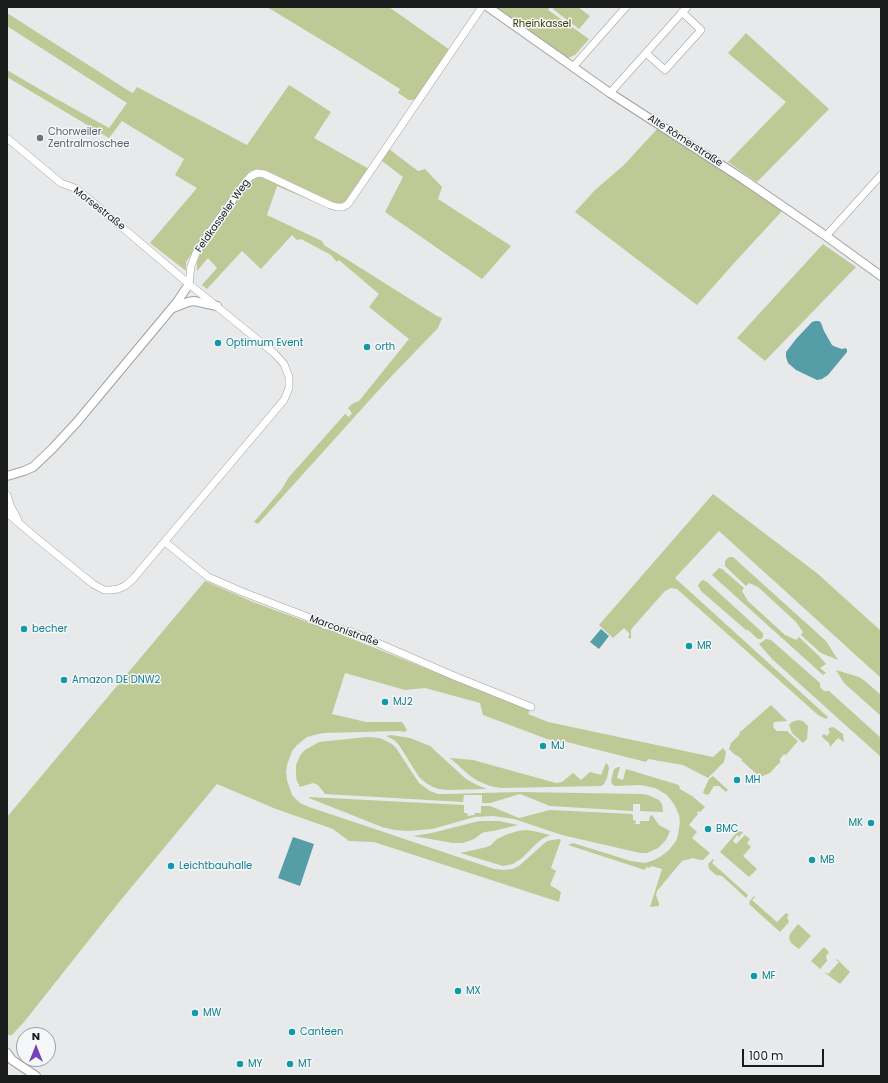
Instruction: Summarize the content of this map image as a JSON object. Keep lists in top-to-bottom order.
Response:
{
  "streets": {
    "street": [
      "Alte Römerstraße",
      "Morsestraße",
      "Feldkasseler Weg",
      "Marconistraße"
    ]
  },
  "crossings": [
    ["Morsestraße", "Feldkasseler Weg"]
  ],
  "parks": ["Rheinkassel"],
  "places": [
    "Chorweiler Zentralmoschee",
    "Optimum Event",
    "orth",
    "becher",
    "MR",
    "Amazon DE DNW2",
    "MJ2",
    "MJ",
    "MH",
    "MK",
    "BMC",
    "MB",
    "Leichtbauhalle",
    "MF",
    "MX",
    "MW",
    "Canteen",
    "MY",
    "MT"
  ],
  "scale_bar": "100 m",
  "north": "top"
}
